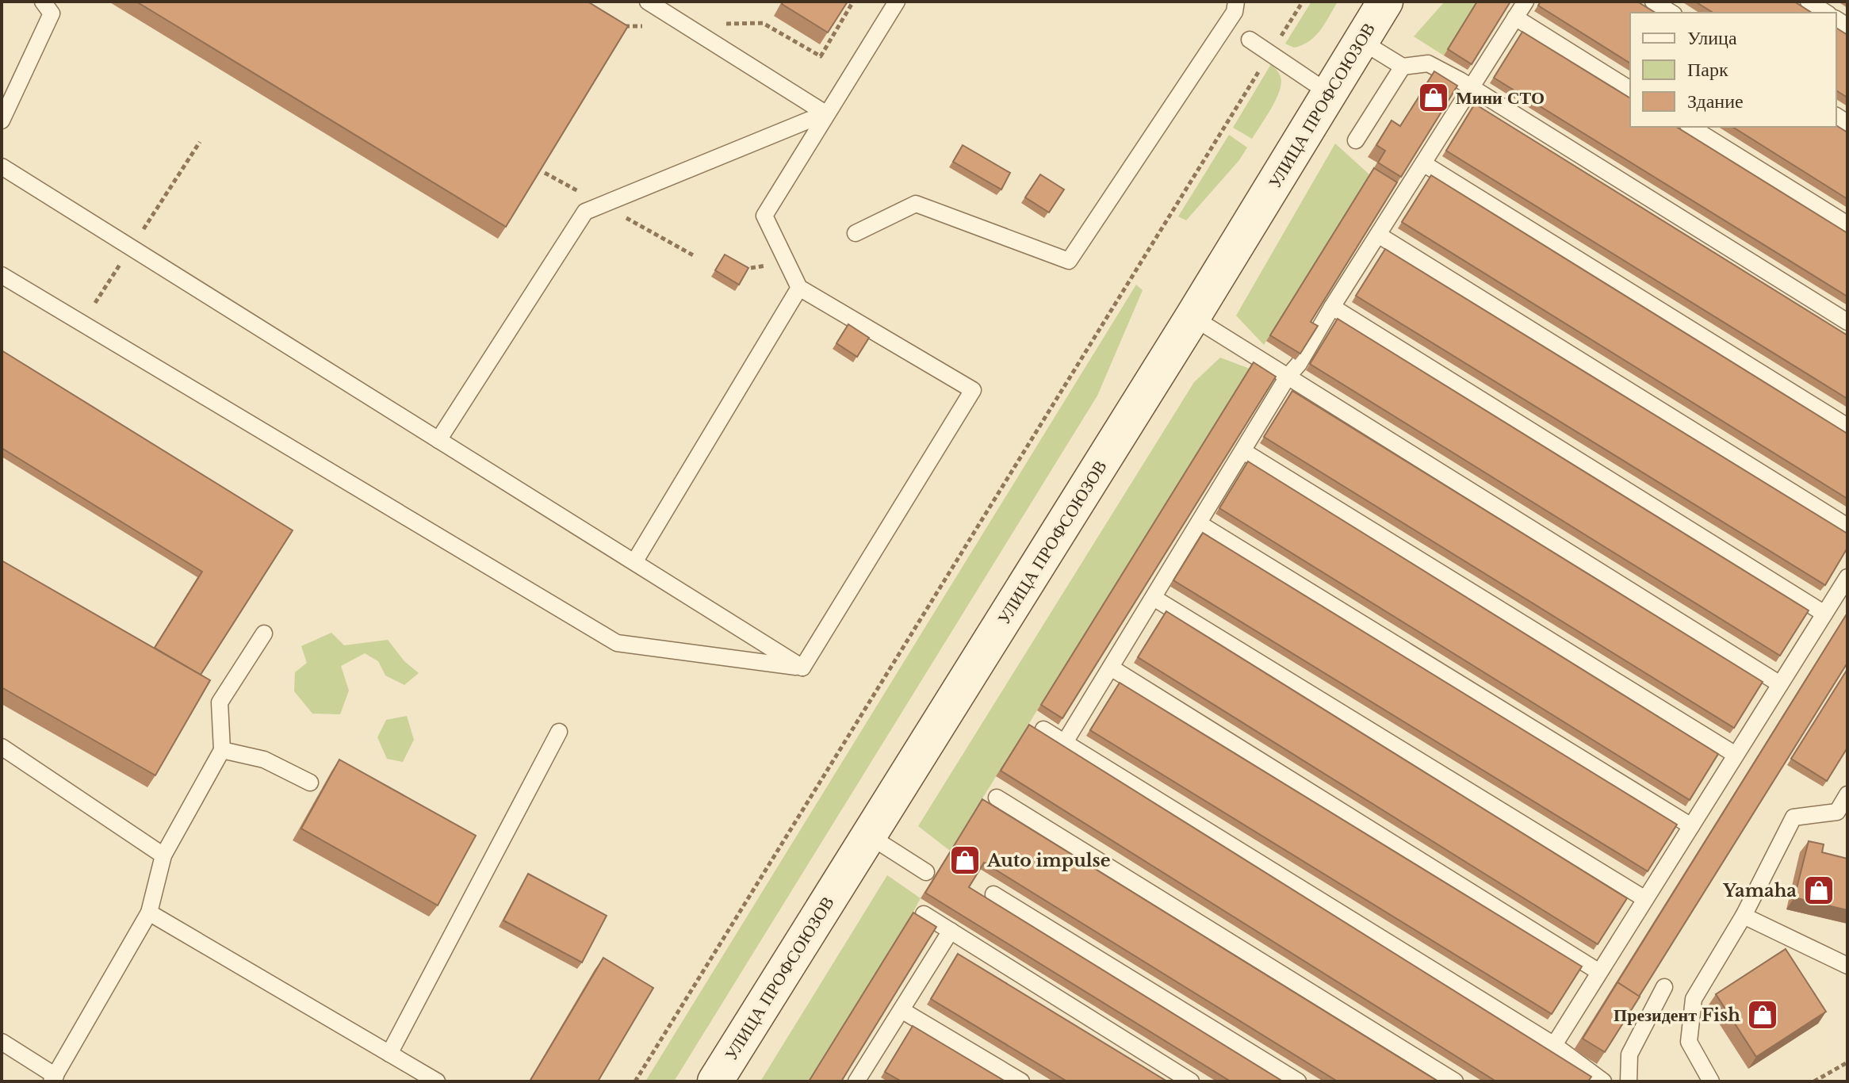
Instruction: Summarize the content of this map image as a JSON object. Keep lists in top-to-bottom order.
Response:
{
  "streets": {
    "main road": ["УЛИЦА ПРОФСОЮЗОВ"]
  },
  "places": {
    "shop": [
      "Мини СТО",
      "Auto impulse",
      "Yamaha",
      "Президент Fish"
    ]
  },
  "legend": ["Улица", "Парк", "Здание"]
}
